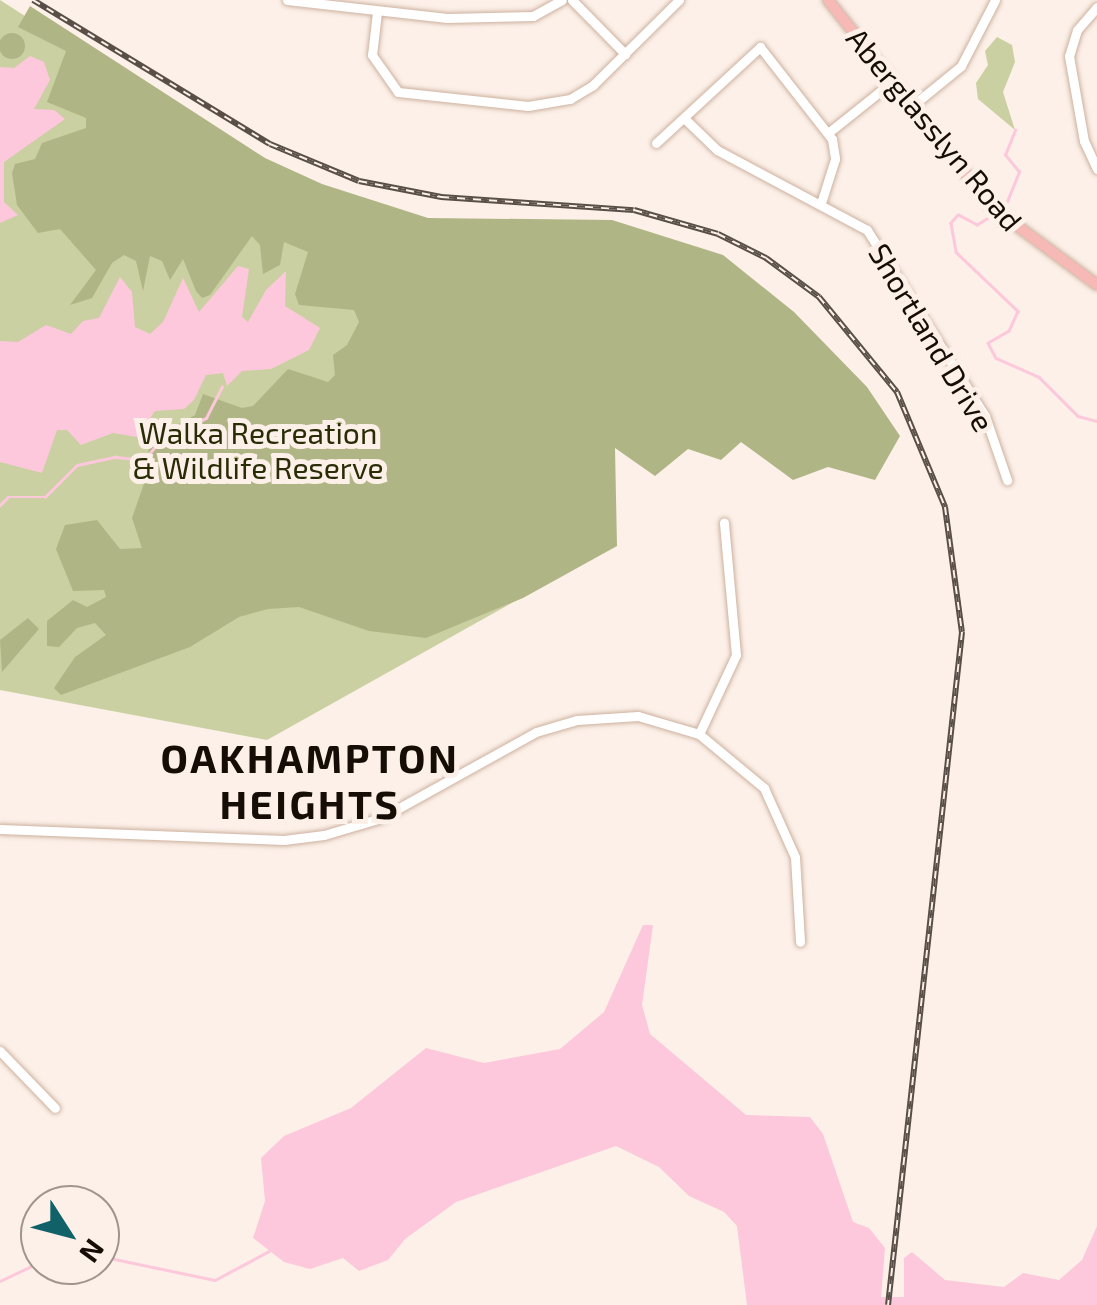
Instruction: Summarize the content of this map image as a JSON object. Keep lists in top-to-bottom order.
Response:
{
  "streets": {
    "main road": ["Aberglasslyn Road"],
    "street": ["Shortland Drive"]
  },
  "districts": ["OAKHAMPTON HEIGHTS"],
  "parks": ["Walka Recreation & Wildlife Reserve"],
  "north": "bottom right"
}
